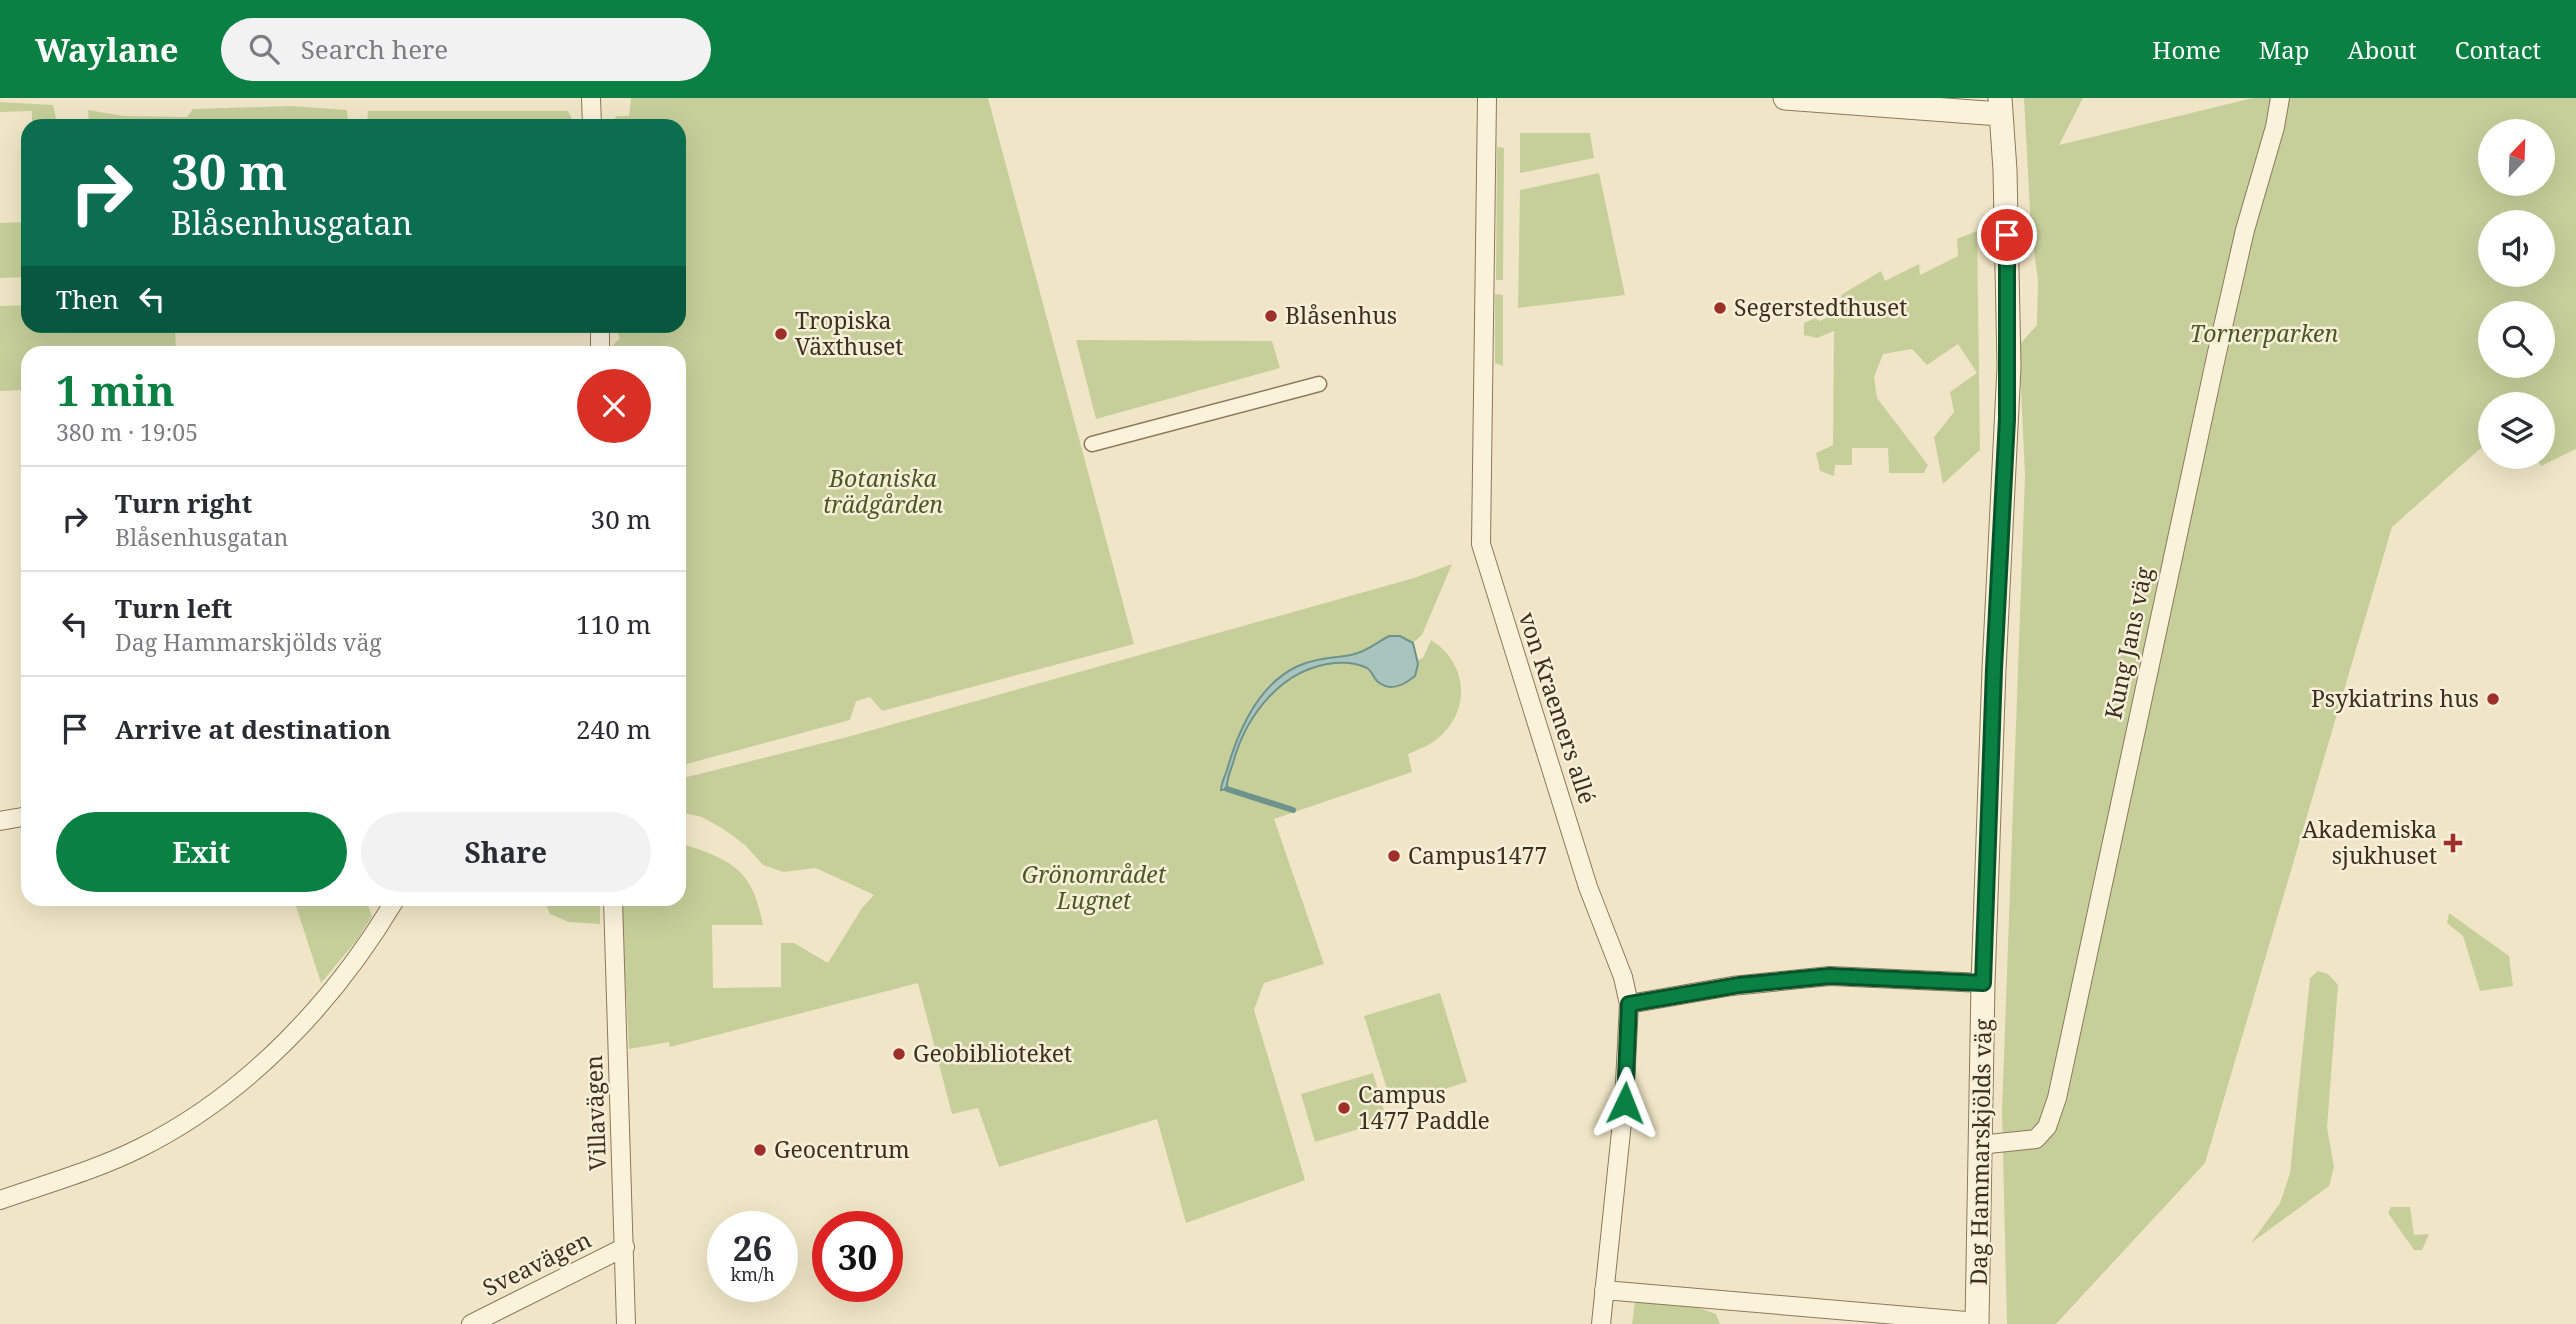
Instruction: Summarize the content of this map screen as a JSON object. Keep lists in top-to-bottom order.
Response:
{
  "streets": {
    "street": [
      "Kung Jans väg",
      "von Kraemers allé",
      "Villavägen",
      "Dag Hammarskjölds väg",
      "Sveavägen"
    ]
  },
  "crossings": [
    ["Kung Jans väg", "Dag Hammarskjölds väg"],
    ["Villavägen", "Sveavägen"]
  ],
  "parks": ["Tornerparken", "Botaniska trädgården", "Grönområdet Lugnet"],
  "places": {
    "other": [
      "Segerstedthuset",
      "Blåsenhus",
      "Tropiska Växthuset",
      "Psykiatrins hus",
      "Campus1477",
      "Geobiblioteket",
      "Campus 1477 Paddle",
      "Geocentrum"
    ],
    "health": ["Akademiska sjukhuset"]
  },
  "north": "top right",
  "page": {
    "header": "Waylane",
    "search": "Search here",
    "nav": [
      "Home",
      "Map",
      "About",
      "Contact"
    ],
    "turn": ["30 m", "Blåsenhusgatan"],
    "then": "Then",
    "heading": ["1 min", "380 m · 19:05"],
    "list": [
      {
        "name": "Turn right",
        "note": "Blåsenhusgatan",
        "value": "30 m"
      },
      {
        "name": "Turn left",
        "note": "Dag Hammarskjölds väg",
        "value": "110 m"
      },
      {
        "name": "Arrive at destination",
        "value": "240 m"
      }
    ],
    "buttons": ["Exit", "Share"],
    "speed": "26 km/h",
    "limit": "30"
  }
}
